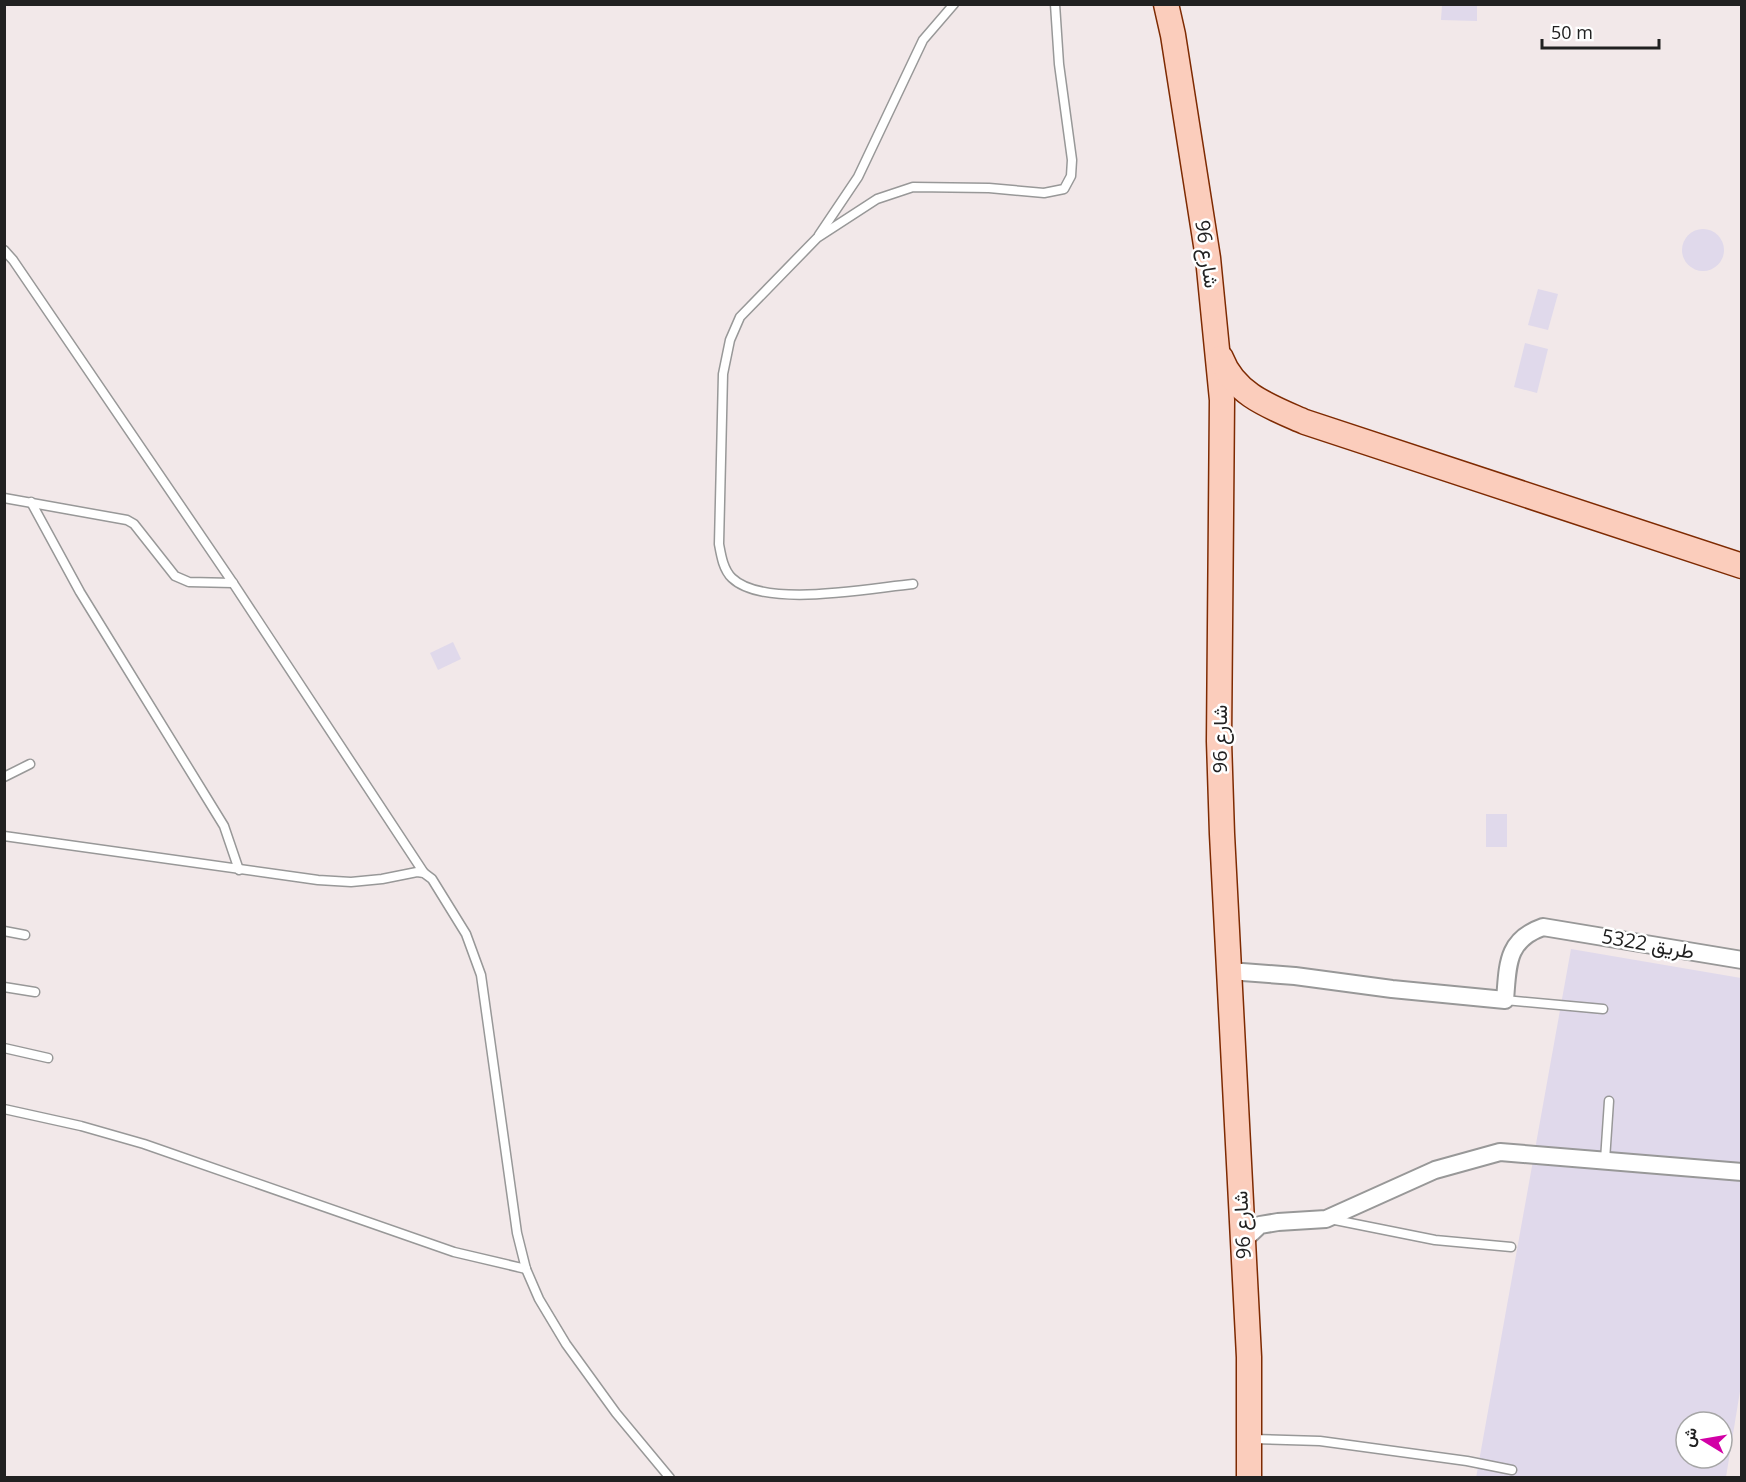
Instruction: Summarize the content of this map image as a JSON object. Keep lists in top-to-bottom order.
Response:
{
  "streets": {
    "street": ["شارع 96", "طريق 5322"]
  },
  "scale_bar": "50 m",
  "north": "left"
}
